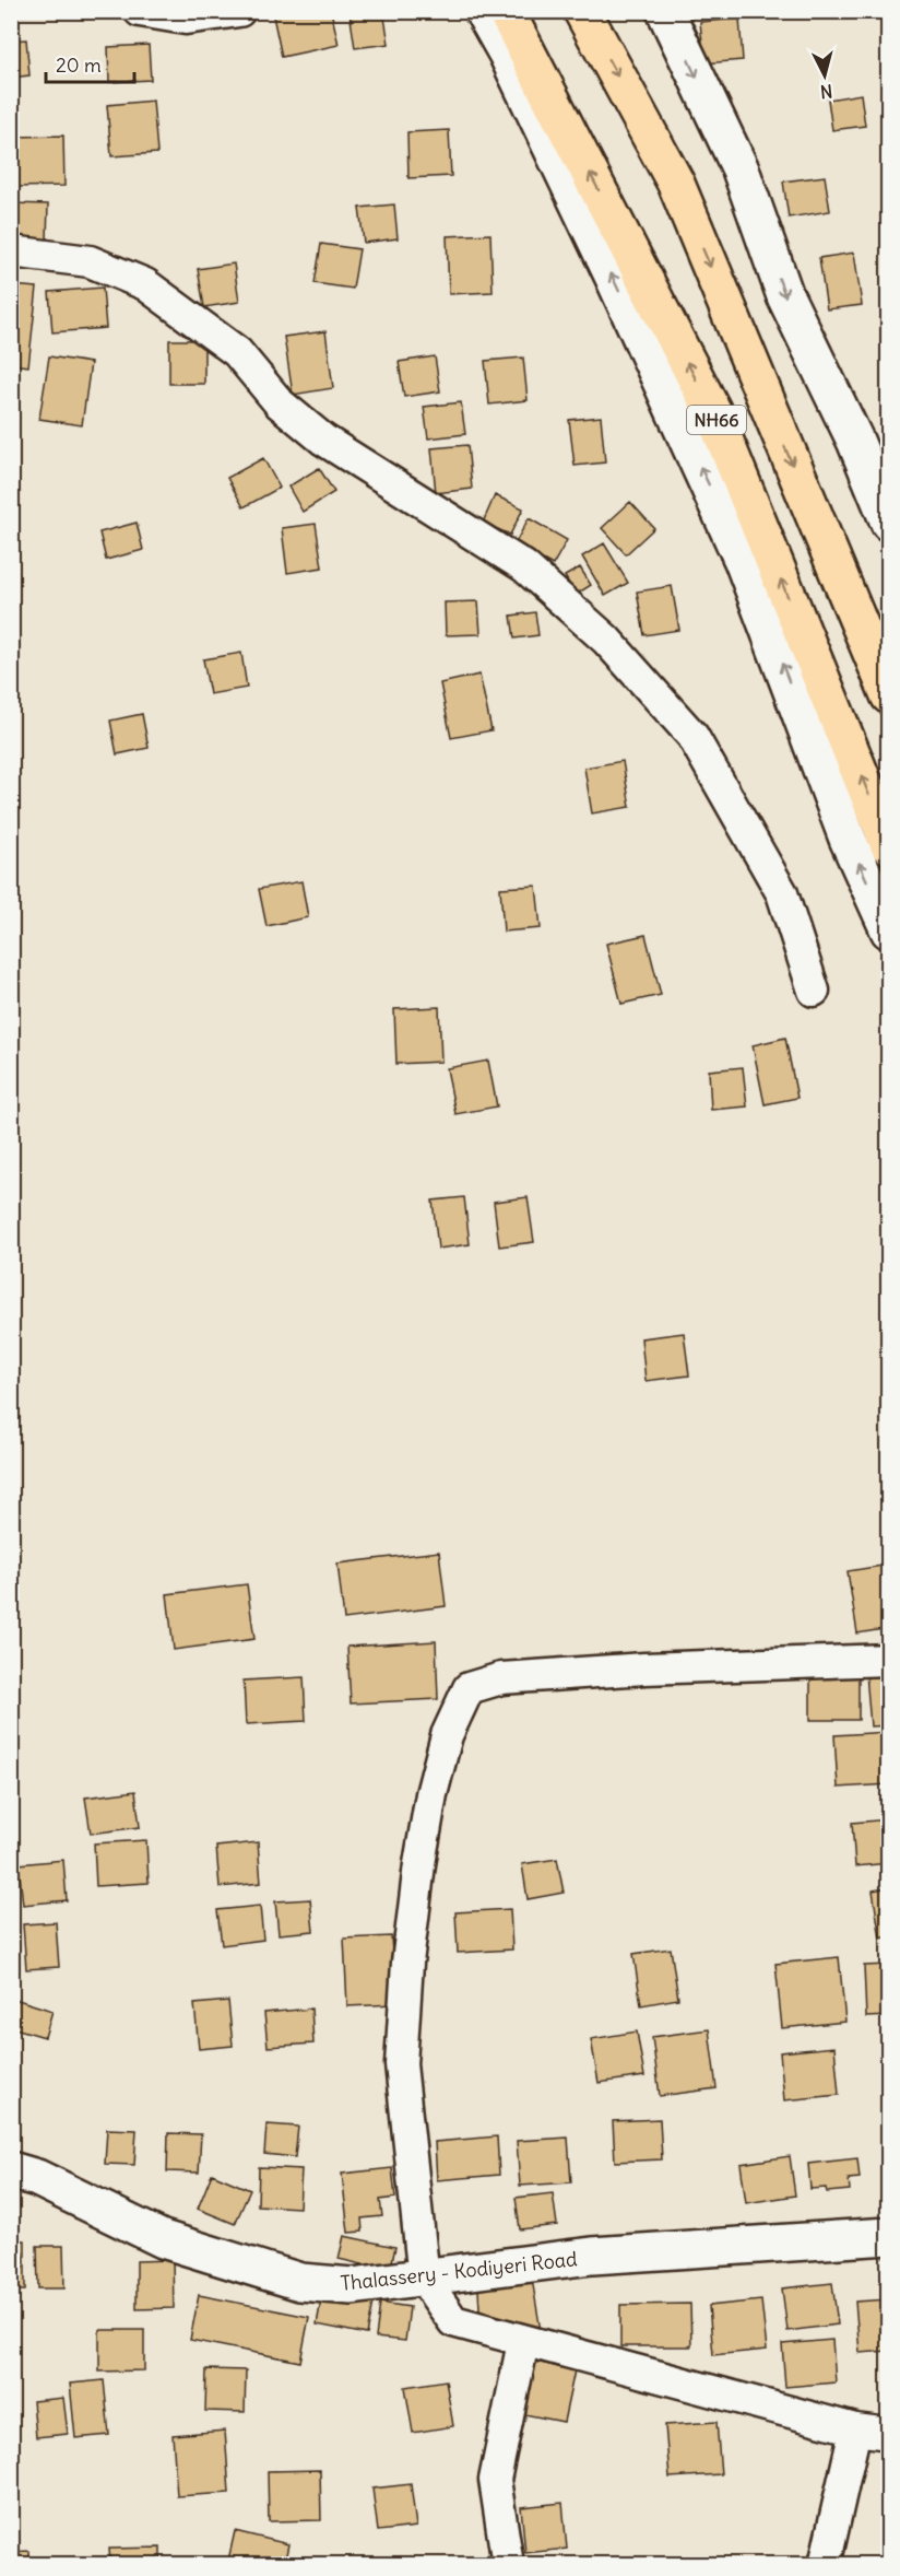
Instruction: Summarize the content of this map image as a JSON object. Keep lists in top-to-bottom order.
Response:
{
  "streets": {
    "highway": ["NH66"],
    "street": ["Thalassery - Kodiyeri Road"]
  },
  "scale_bar": "20 m",
  "north": "bottom"
}
